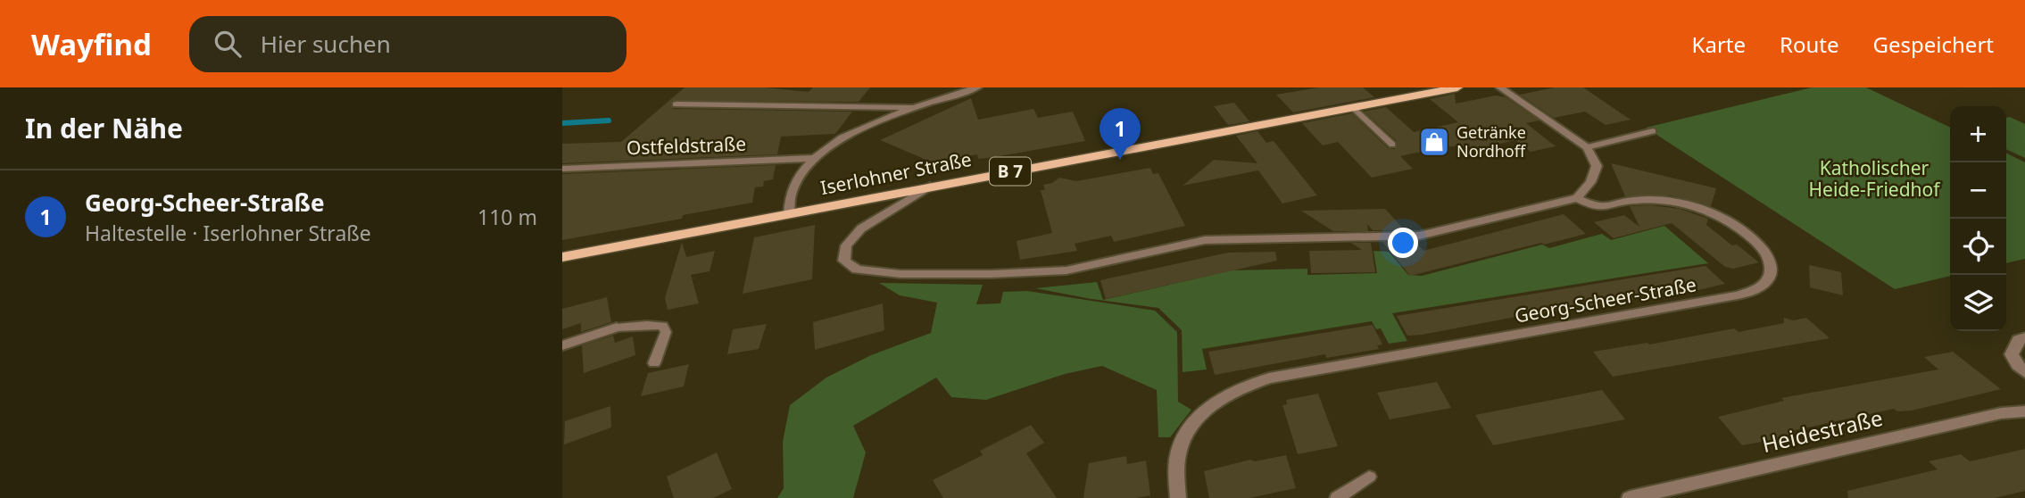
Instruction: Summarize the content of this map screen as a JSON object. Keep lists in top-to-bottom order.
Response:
{
  "streets": {
    "main road": ["B 7", "Iserlohner Straße"],
    "street": ["Ostfeldstraße", "Georg-Scheer-Straße", "Heidestraße"]
  },
  "crossings": [
    ["Iserlohner Straße", "Georg-Scheer-Straße"]
  ],
  "parks": ["Katholischer Heide-Friedhof"],
  "places": {
    "shop": ["Getränke Nordhoff"]
  },
  "page": {
    "header": "Wayfind",
    "search": "Hier suchen",
    "nav": ["Karte", "Route", "Gespeichert"],
    "heading": "In der Nähe",
    "map_buttons": ["+", "−"],
    "pins": "1",
    "list": [
      {
        "mark": "1",
        "name": "Georg-Scheer-Straße",
        "note": "Haltestelle · Iserlohner Straße",
        "value": "110 m"
      }
    ]
  }
}
